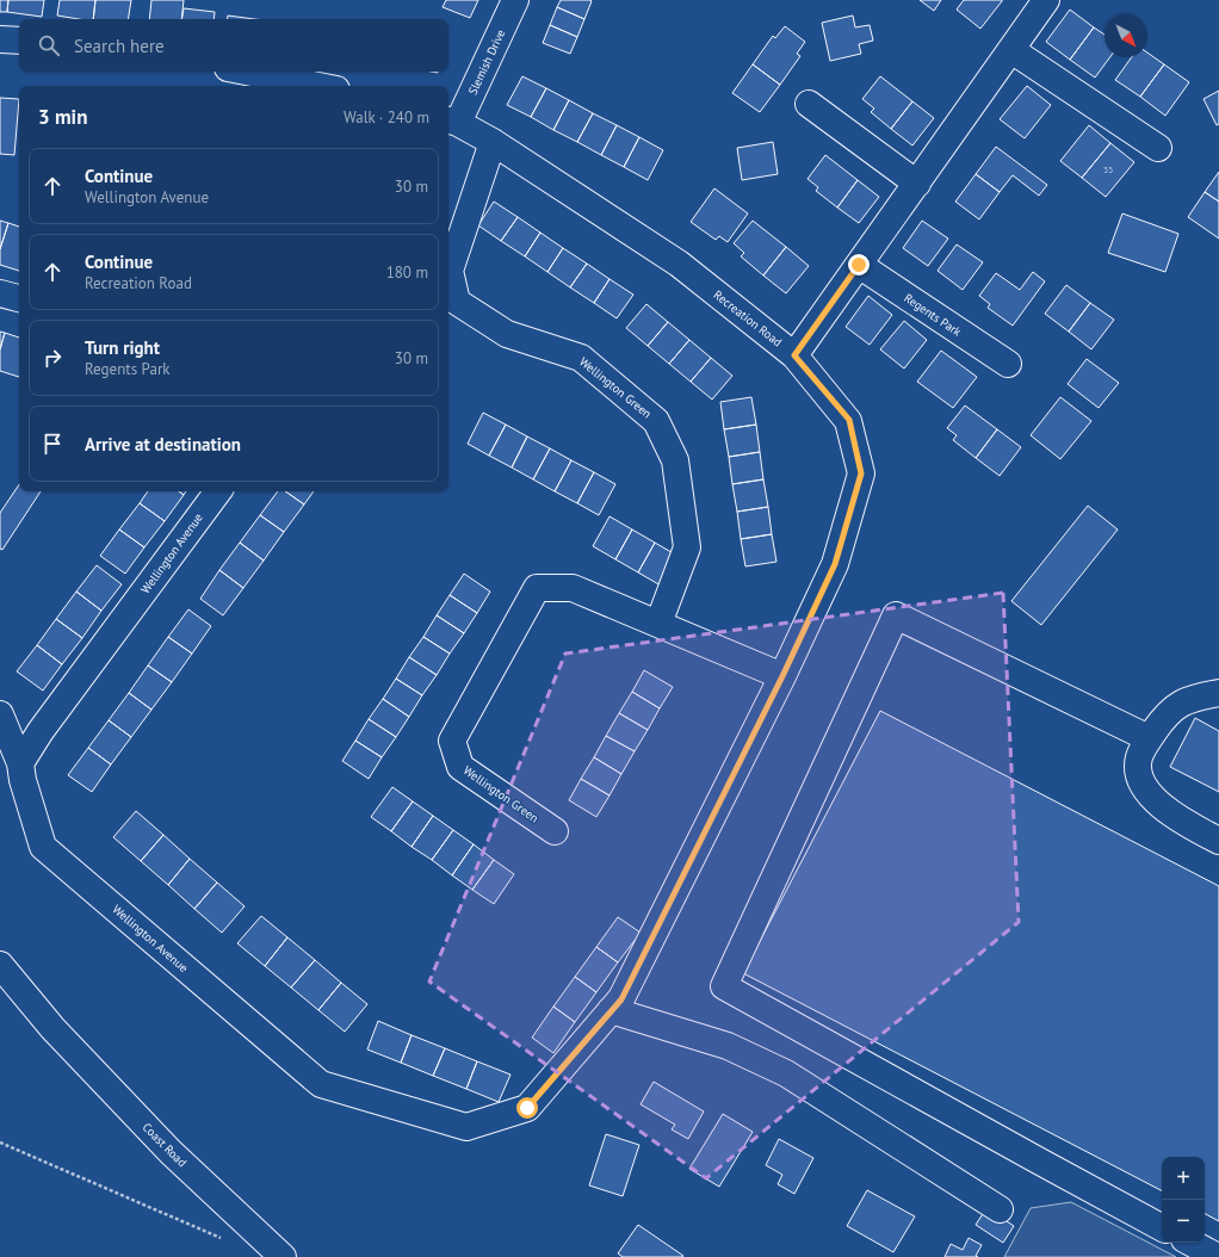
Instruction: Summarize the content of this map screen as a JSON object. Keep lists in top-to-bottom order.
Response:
{
  "streets": {
    "street": [
      "Slemish Drive",
      "Regents Park",
      "Recreation Road",
      "Wellington Green",
      "Wellington Avenue",
      "Coast Road"
    ]
  },
  "crossings": [
    ["Slemish Drive", "Recreation Road"],
    ["Recreation Road", "Wellington Green"],
    ["Recreation Road", "Wellington Avenue"]
  ],
  "house_numbers": ["35"],
  "north": "bottom right",
  "page": {
    "search": "Search here",
    "heading": ["3 min", "Walk · 240 m"],
    "list": [
      ["Continue", "Wellington Avenue", "30 m"],
      ["Continue", "Recreation Road", "180 m"],
      ["Turn right", "Regents Park", "30 m"],
      "Arrive at destination"
    ],
    "map_buttons": ["+", "−"]
  }
}
